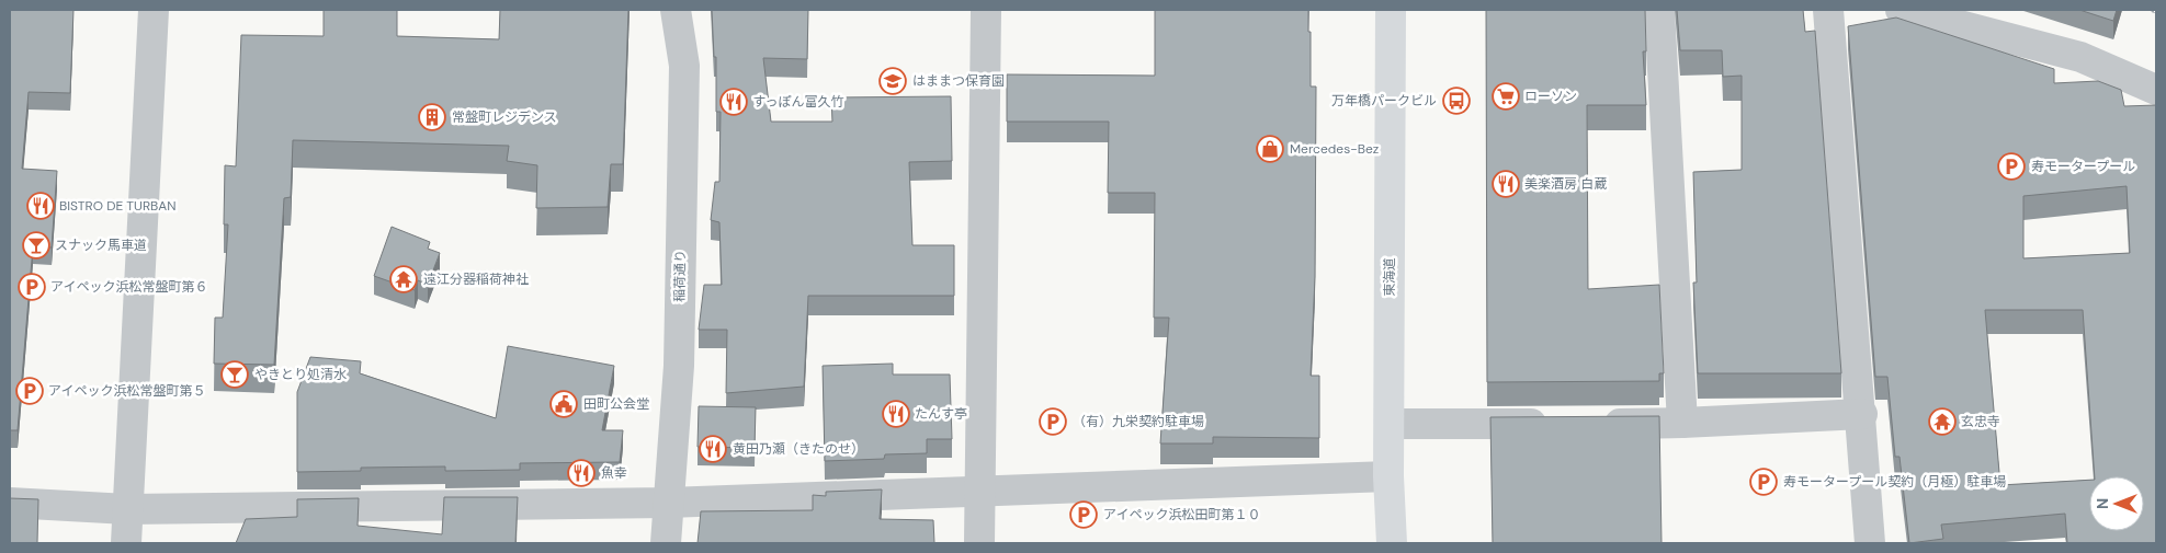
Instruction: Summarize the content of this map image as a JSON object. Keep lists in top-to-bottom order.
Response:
{
  "streets": {
    "highway": ["東海道"],
    "street": ["稲荷通り"]
  },
  "places": {
    "school or university": ["はままつ保育園"],
    "supermarket": ["ローソン"],
    "bus stop": ["万年橋パークビル"],
    "restaurant": [
      "すっぽん富久竹",
      "美楽酒房 白蔵",
      "BISTRO DE TURBAN",
      "たんす亭",
      "黄田乃瀬（きたのせ）",
      "魚幸"
    ],
    "building": ["常盤町レジデンス"],
    "shop": ["Mercedes-Bez"],
    "parking": [
      "寿モータープール",
      "アイペック浜松常盤町第６",
      "アイペック浜松常盤町第５",
      "（有）九栄契約駐車場",
      "寿モータープール契約（月極）駐車場",
      "アイペック浜松田町第１０"
    ],
    "bar": ["スナック馬車道", "やきとり処清水"],
    "temple": ["遠江分器稲荷神社", "玄忠寺"],
    "public building": ["田町公会堂"]
  },
  "north": "left"
}
